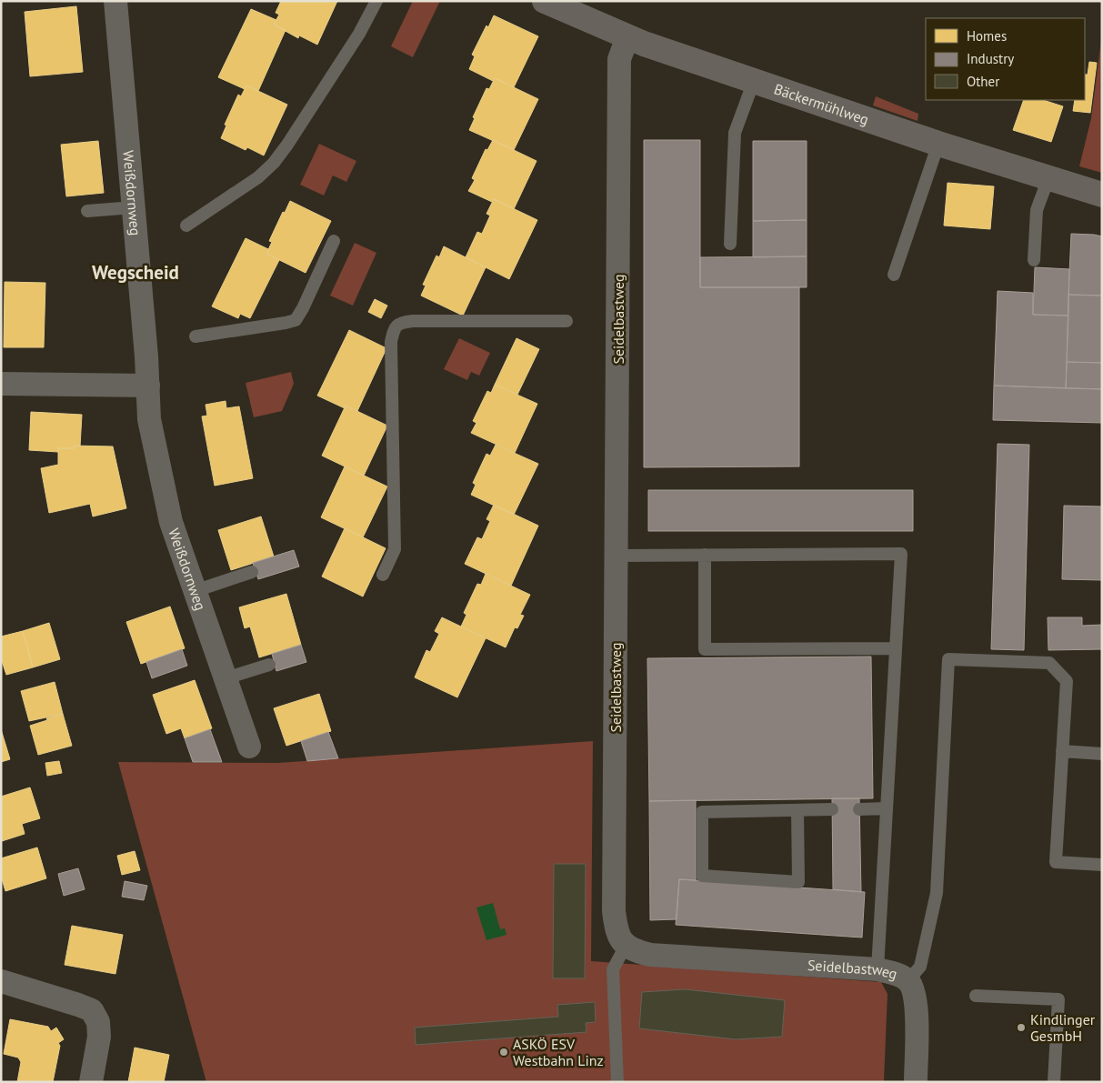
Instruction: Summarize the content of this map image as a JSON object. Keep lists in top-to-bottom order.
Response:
{
  "streets": {
    "street": ["Bäckermühlweg", "Weißdornweg", "Seidelbastweg"]
  },
  "crossings": [
    ["Bäckermühlweg", "Seidelbastweg"]
  ],
  "districts": ["Wegscheid"],
  "places": ["Kindlinger GesmbH", "ASKÖ ESV Westbahn Linz"],
  "legend": ["Homes", "Industry", "Other"]
}
